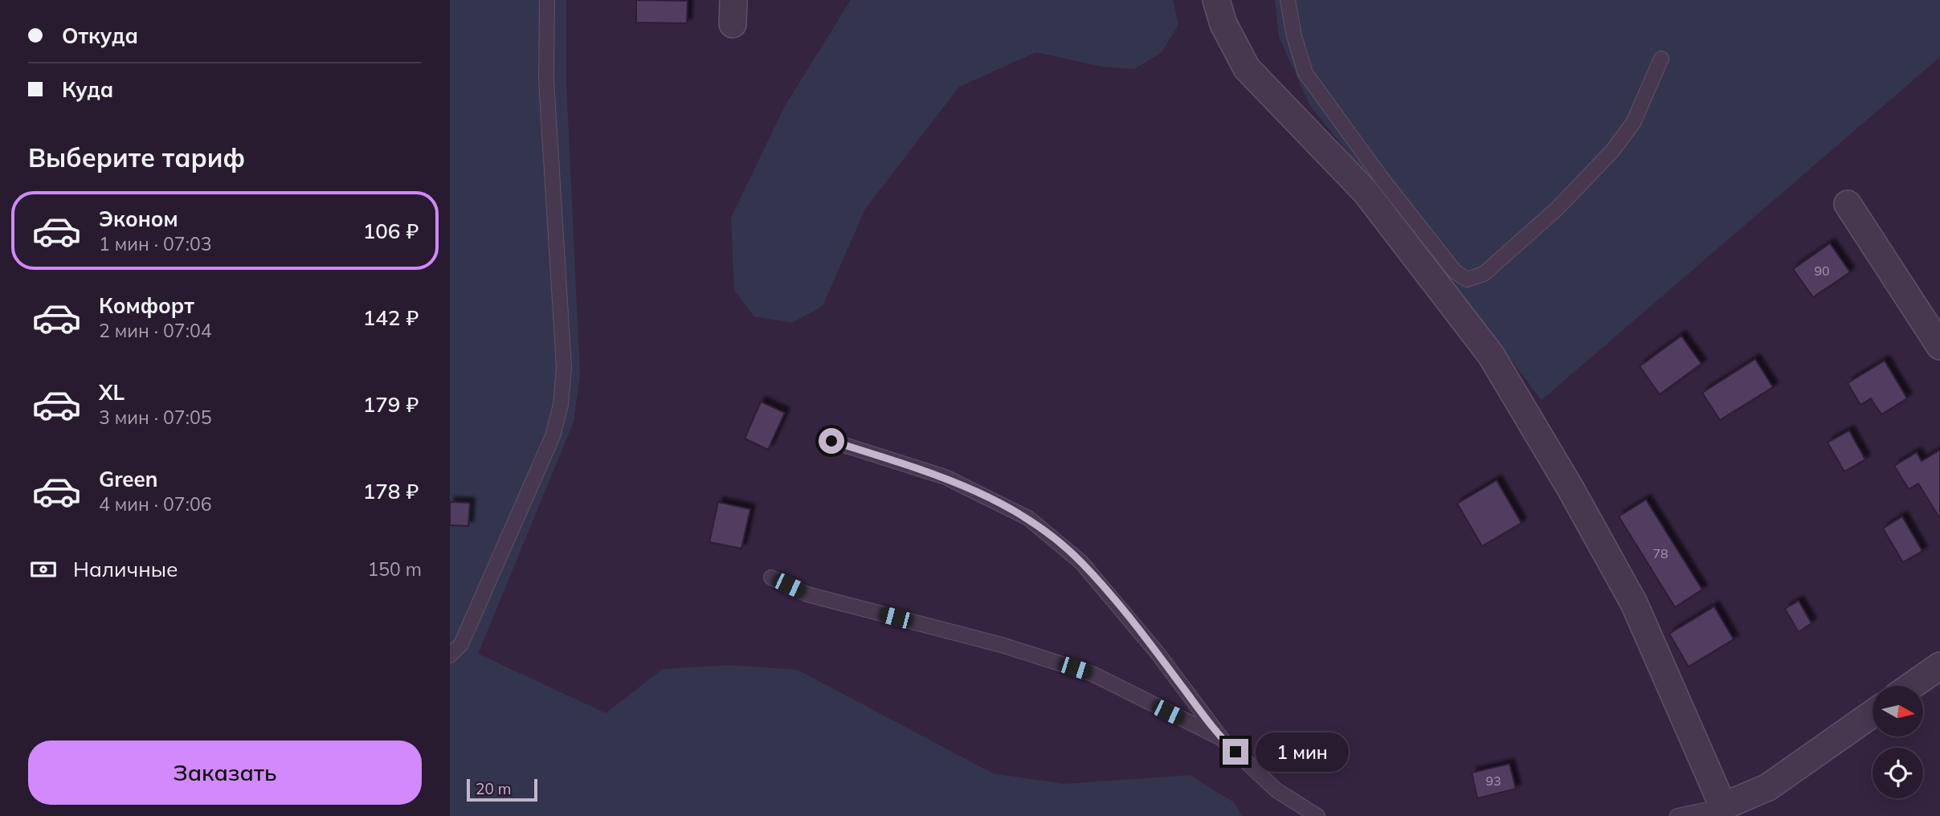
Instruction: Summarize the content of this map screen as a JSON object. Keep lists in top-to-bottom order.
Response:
{
  "house_numbers": ["90", "78", "93"],
  "scale_bar": "20 m",
  "north": "right",
  "page": {
    "banner": ["Откуда", "Куда"],
    "heading": "Выберите тариф",
    "list": [
      {
        "name": "Эконом",
        "note": "1 мин · 07:03",
        "value": "106 ₽"
      },
      {
        "name": "Комфорт",
        "note": "2 мин · 07:04",
        "value": "142 ₽"
      },
      {
        "name": "XL",
        "note": "3 мин · 07:05",
        "value": "179 ₽"
      },
      {
        "name": "Green",
        "note": "4 мин · 07:06",
        "value": "178 ₽"
      }
    ],
    "pay": ["Наличные", "150 m"],
    "buttons": "Заказать",
    "bubble": "1 мин",
    "scale": "20 m"
  }
}
